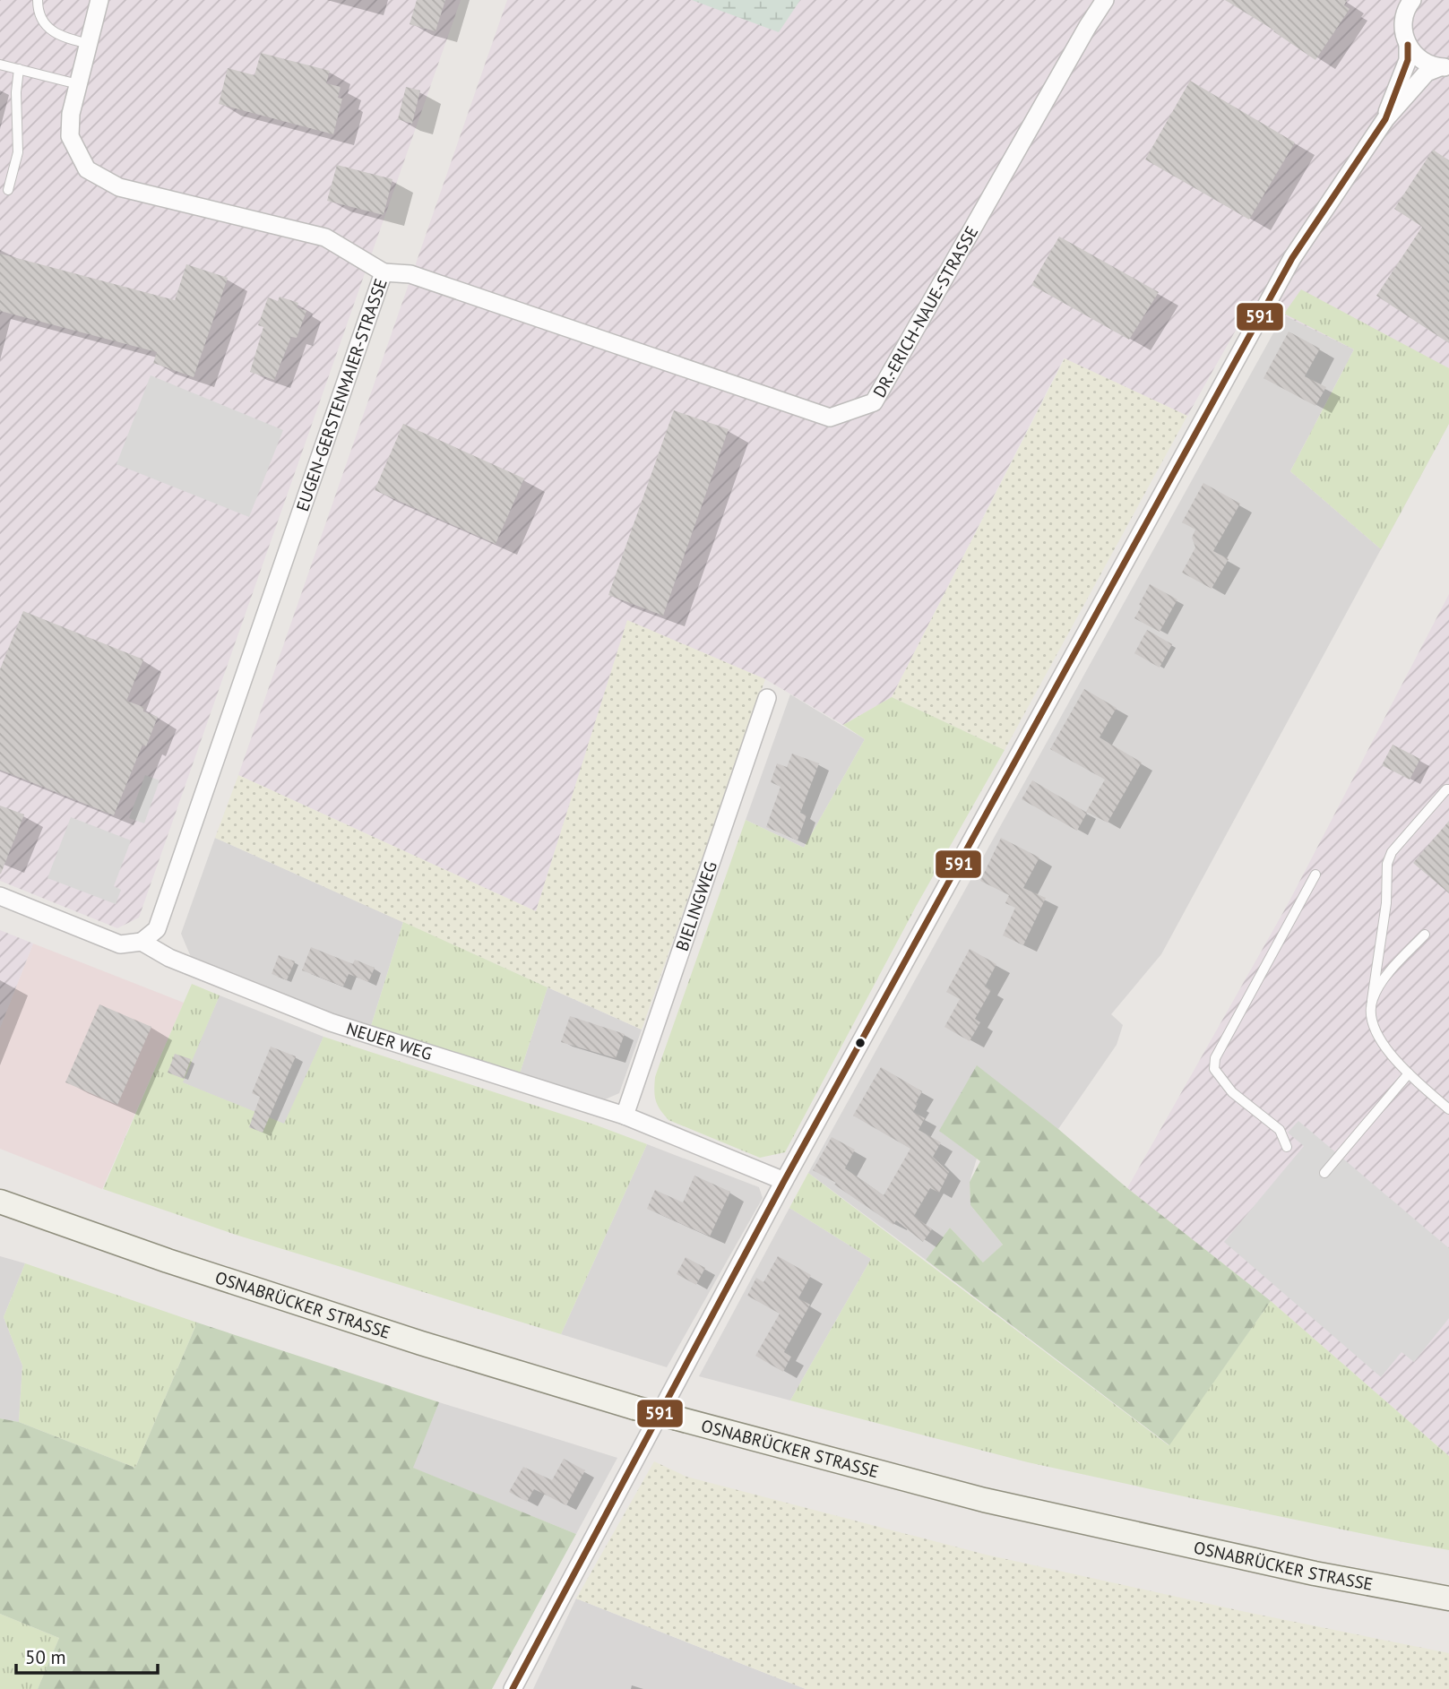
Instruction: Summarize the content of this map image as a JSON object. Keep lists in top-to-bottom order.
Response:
{
  "streets": {
    "main road": ["OSNABRÜCKER STRASSE"],
    "street": [
      "DR.-ERICH-NAUE-STRASSE",
      "EUGEN-GERSTENMAIER-STRASSE",
      "BIELINGWEG",
      "NEUER WEG"
    ]
  },
  "crossings": [
    ["DR.-ERICH-NAUE-STRASSE", "EUGEN-GERSTENMAIER-STRASSE"],
    ["EUGEN-GERSTENMAIER-STRASSE", "NEUER WEG"],
    ["BIELINGWEG", "NEUER WEG"]
  ],
  "lines": ["transit line 591"],
  "scale_bar": "50 m"
}
